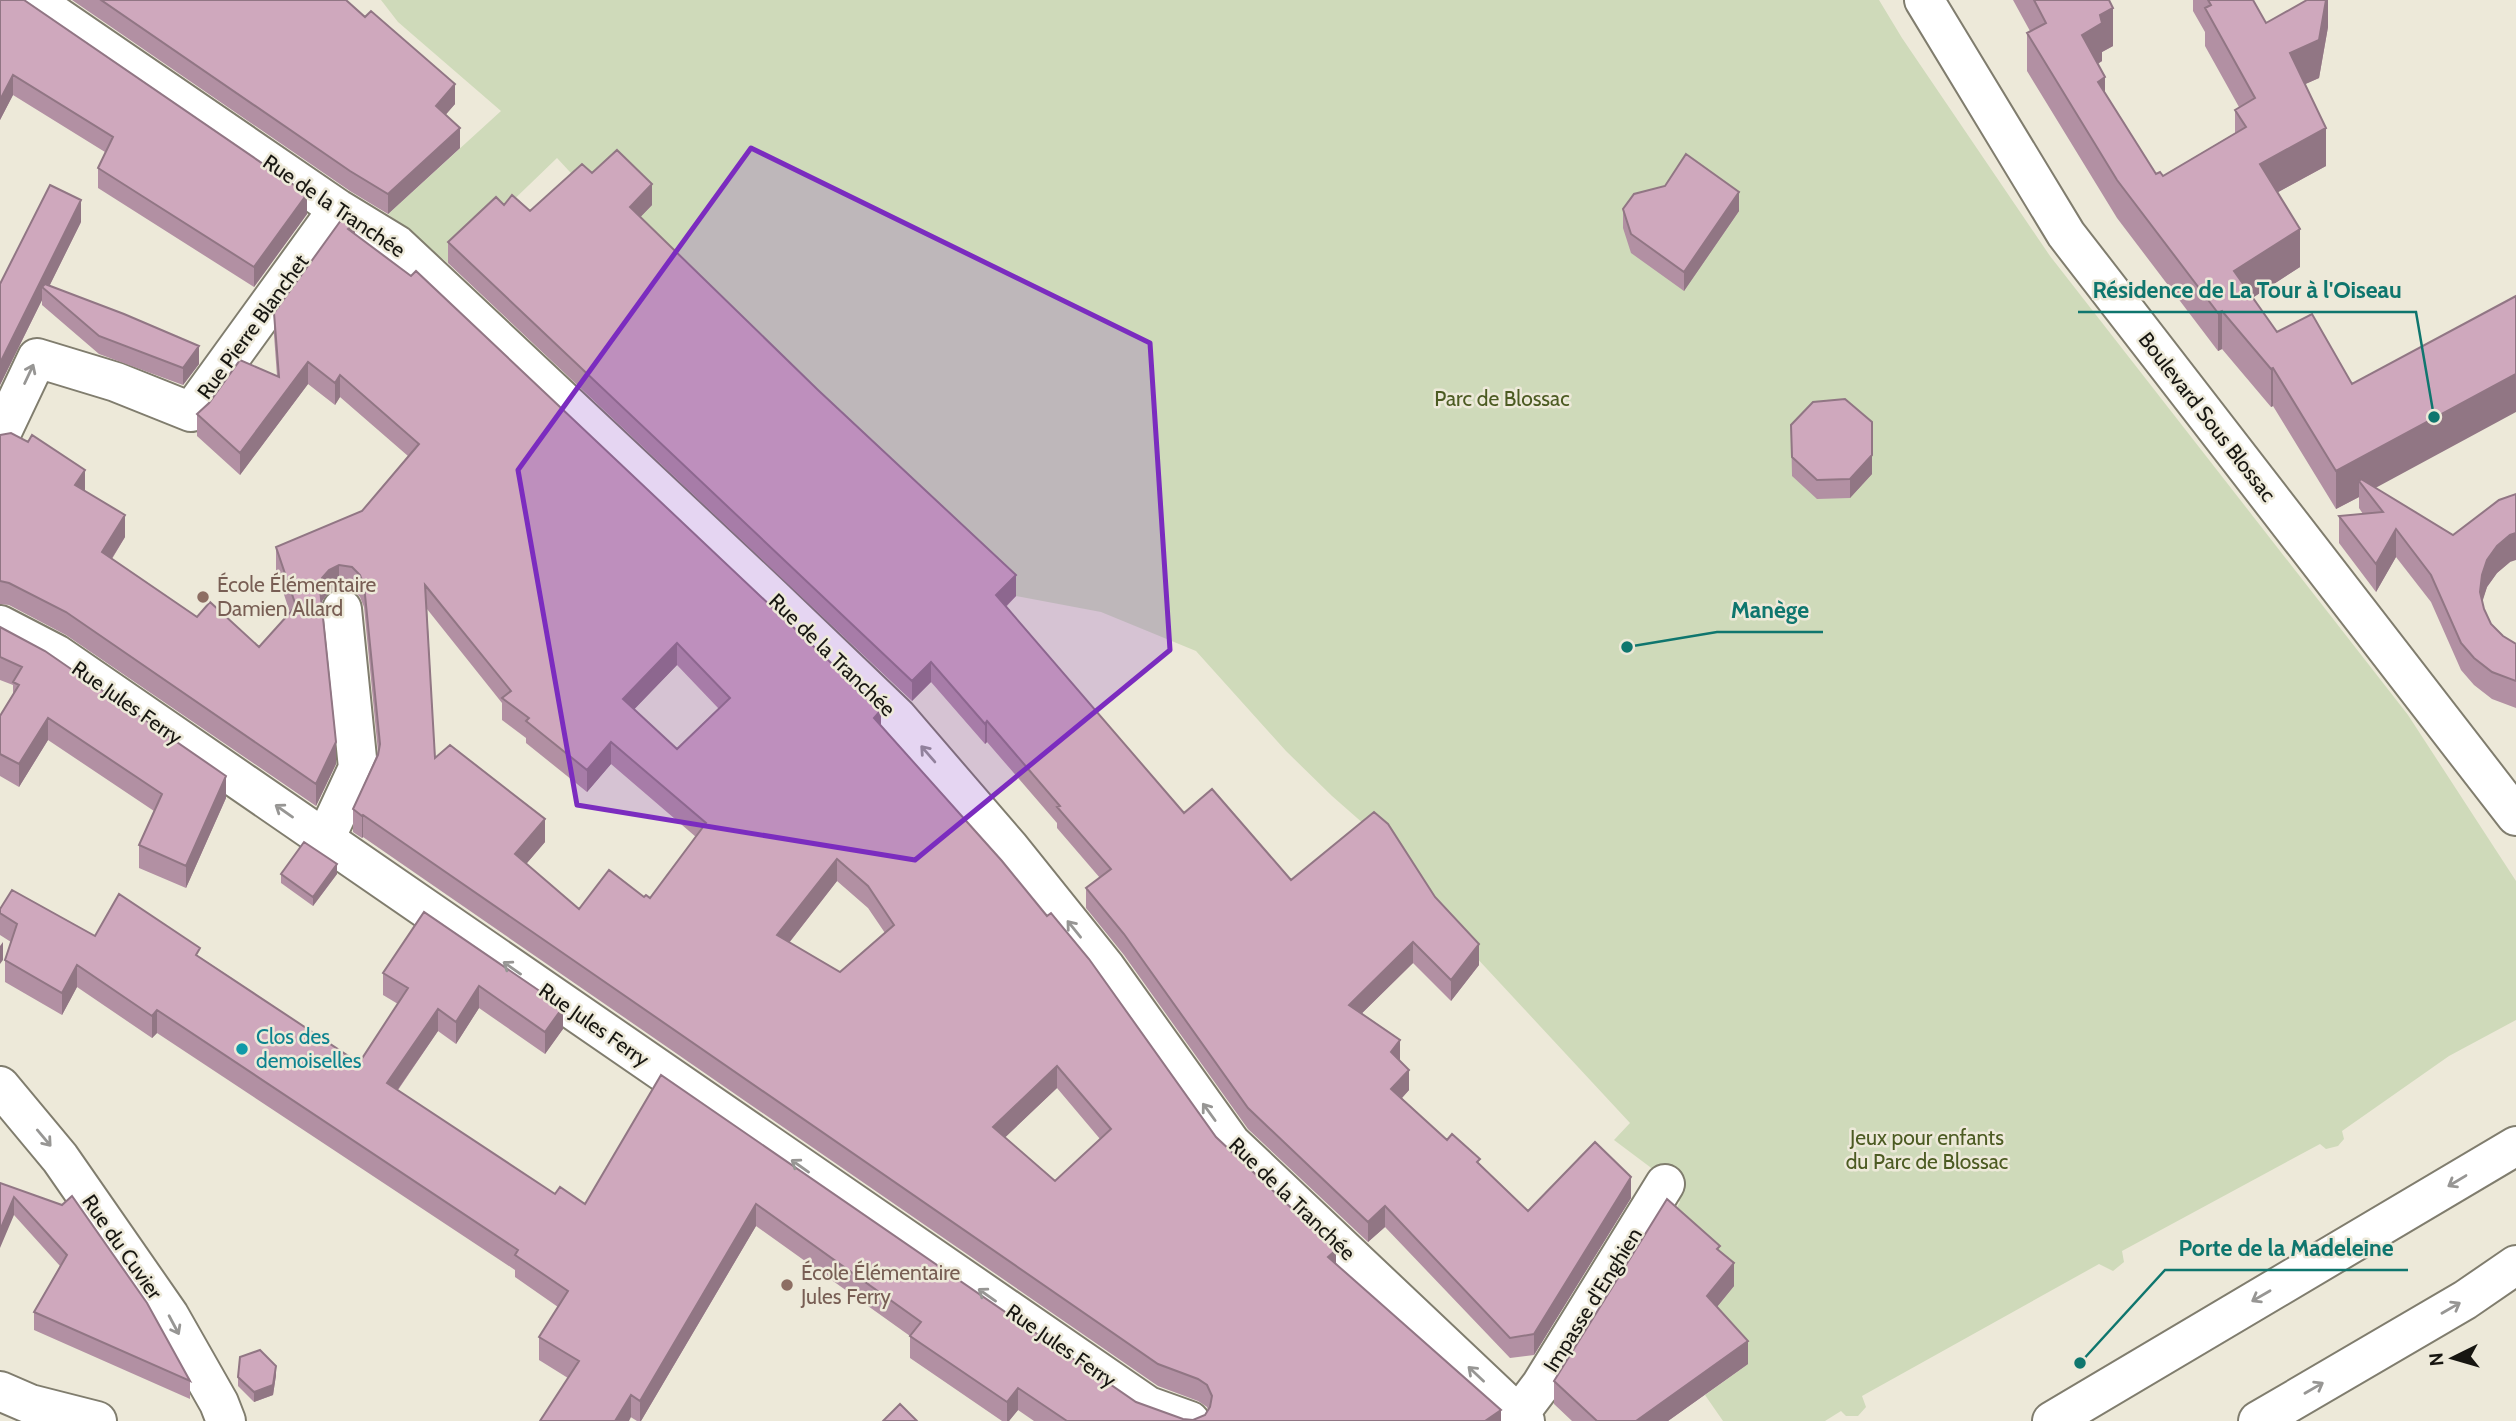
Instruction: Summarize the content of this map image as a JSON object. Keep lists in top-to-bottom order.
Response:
{
  "streets": {
    "street": [
      "Rue de la Tranchée",
      "Rue Pierre Blanchet",
      "Boulevard Sous Blossac",
      "Rue Jules Ferry",
      "Rue du Cuvier",
      "Impasse d'Enghien"
    ]
  },
  "crossings": [
    ["Rue de la Tranchée", "Rue Pierre Blanchet"],
    ["Rue de la Tranchée", "Impasse d'Enghien"]
  ],
  "one_way": [
    "Rue de la Tranchée",
    "Rue Pierre Blanchet",
    "Rue Jules Ferry",
    "Rue du Cuvier"
  ],
  "parks": ["Parc de Blossac", "Jeux pour enfants du Parc de Blossac"],
  "places": [
    "Résidence de La Tour à l'Oiseau",
    "École Élémentaire Damien Allard",
    "Manège",
    "Clos des demoiselles",
    "École Élémentaire Jules Ferry",
    "Porte de la Madeleine"
  ],
  "north": "left"
}
